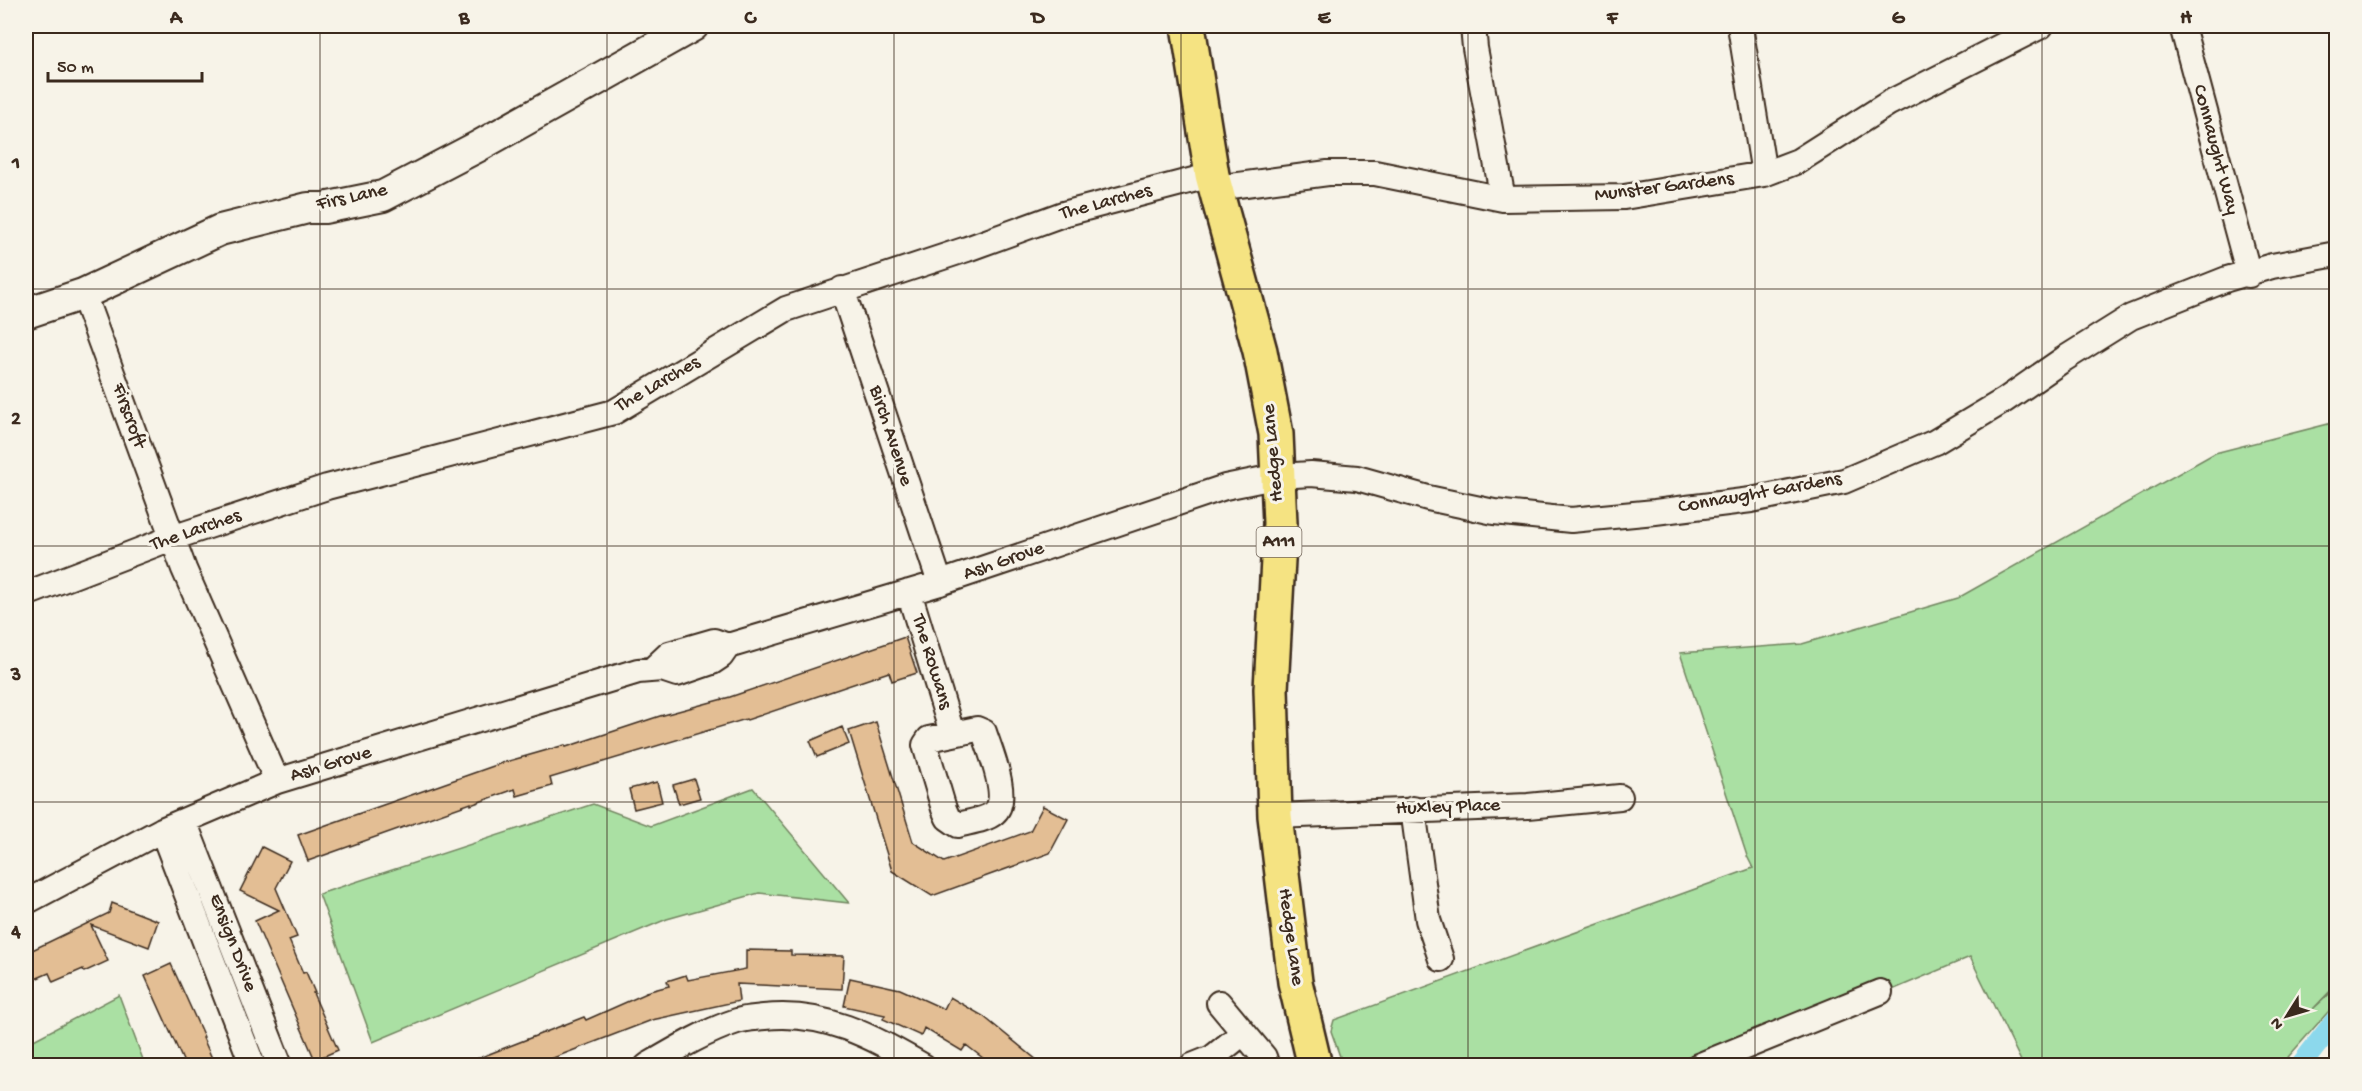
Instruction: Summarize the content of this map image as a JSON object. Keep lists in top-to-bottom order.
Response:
{
  "streets": {
    "main road": ["Hedge Lane", "A111"],
    "street": [
      "Connaught Way",
      "Munster Gardens",
      "Firs Lane",
      "The Larches",
      "Firscroft",
      "Birch Avenue",
      "Connaught Gardens",
      "Ash Grove",
      "The Rowans",
      "Huxley Place",
      "Ensign Drive"
    ]
  },
  "crossings": [
    ["Connaught Way", "Connaught Gardens"],
    ["Munster Gardens", "The Larches"],
    ["Munster Gardens", "Hedge Lane"],
    ["Firs Lane", "Firscroft"],
    ["The Larches", "Firscroft"],
    ["The Larches", "Birch Avenue"],
    ["The Larches", "Hedge Lane"],
    ["Firscroft", "Ash Grove"],
    ["Birch Avenue", "Ash Grove"],
    ["Hedge Lane", "Connaught Gardens"],
    ["Hedge Lane", "Ash Grove"],
    ["Hedge Lane", "Huxley Place"],
    ["Connaught Gardens", "Ash Grove"],
    ["Ash Grove", "The Rowans"],
    ["Ash Grove", "Ensign Drive"]
  ],
  "scale_bar": "50 m",
  "north": "bottom left",
  "grid": {
    "columns": [
      "A",
      "B",
      "C",
      "D",
      "E",
      "F",
      "G",
      "H"
    ],
    "rows": [
      "1",
      "2",
      "3",
      "4"
    ]
  }
}
